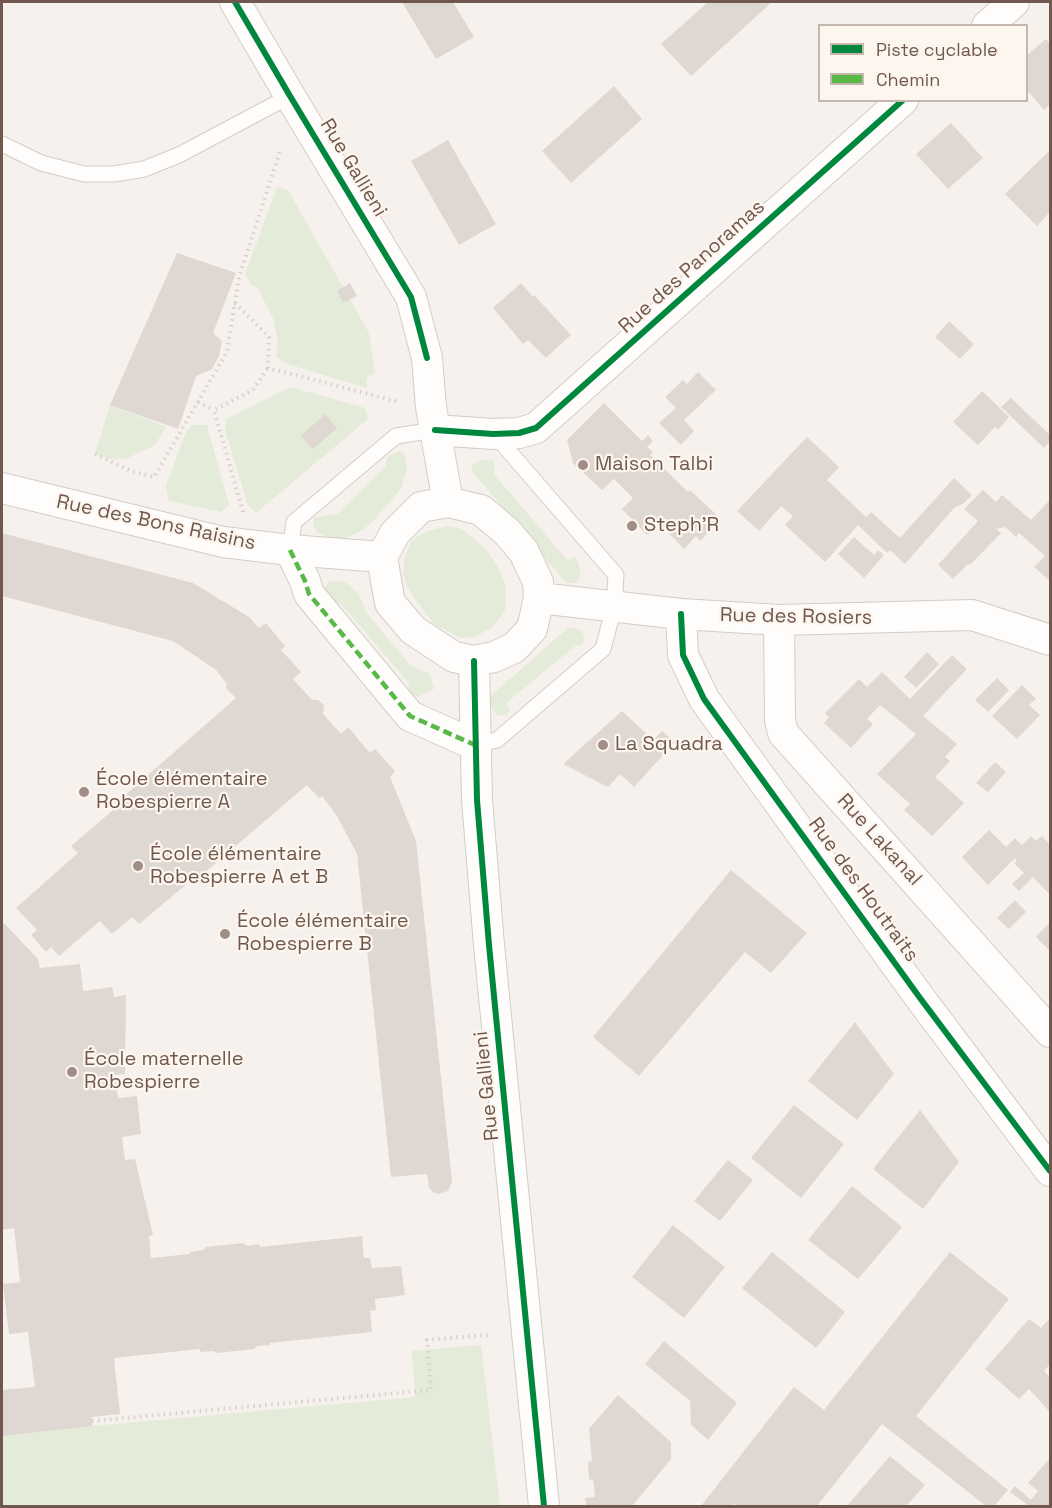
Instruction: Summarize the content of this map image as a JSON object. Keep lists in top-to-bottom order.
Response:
{
  "streets": {
    "street": [
      "Rue Gallieni",
      "Rue des Panoramas",
      "Rue des Bons Raisins",
      "Rue des Rosiers",
      "Rue Lakanal",
      "Rue des Houtraits"
    ]
  },
  "crossings": [
    ["Rue Gallieni", "Rue des Panoramas"],
    ["Rue Gallieni", "Rue des Bons Raisins"],
    ["Rue Gallieni", "Rue des Rosiers"],
    ["Rue des Bons Raisins", "Rue des Rosiers"],
    ["Rue des Rosiers", "Rue Lakanal"],
    ["Rue des Rosiers", "Rue des Houtraits"]
  ],
  "places": [
    "Maison Talbi",
    "Steph'R",
    "La Squadra",
    "École élémentaire Robespierre A",
    "École élémentaire Robespierre A et B",
    "École élémentaire Robespierre B",
    "École maternelle Robespierre"
  ],
  "legend": ["Piste cyclable", "Chemin"]
}
